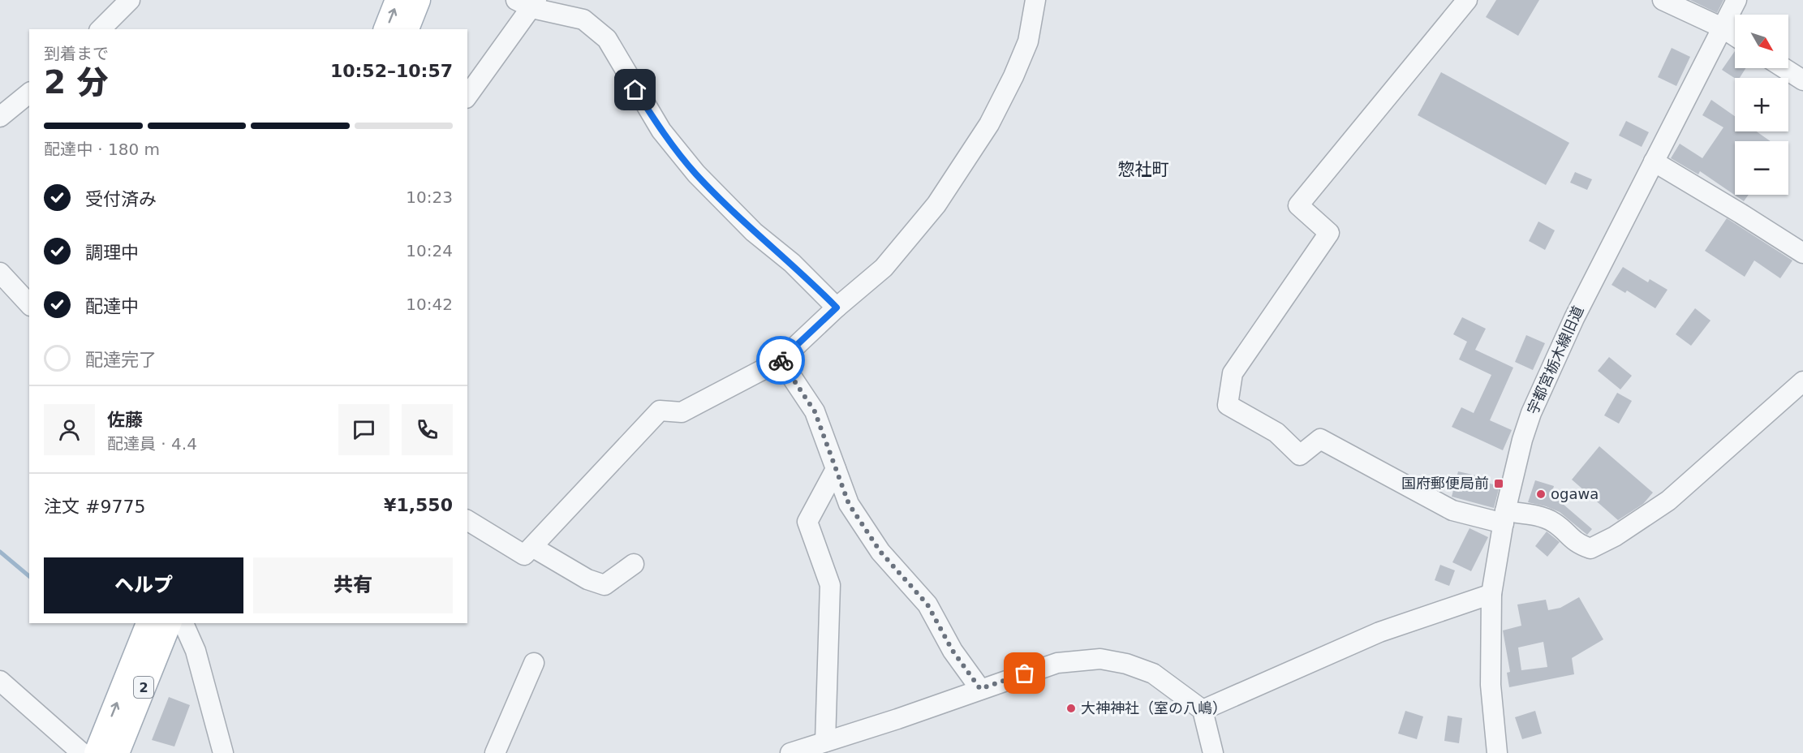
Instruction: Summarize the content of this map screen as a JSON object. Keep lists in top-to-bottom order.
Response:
{
  "streets": {
    "main road": ["2"],
    "street": ["宇都宮栃木線旧道"]
  },
  "districts": ["惣社町"],
  "places": {
    "transit": ["国府郵便局前"],
    "other": ["ogawa", "大神神社（室の八嶋）"]
  },
  "north": "bottom right",
  "page": {
    "map_buttons": ["+", "−"],
    "heading": ["2 分", "到着まで", "10:52–10:57"],
    "panel": [
      "佐藤",
      "配達員 · 4.4",
      "注文 #9775",
      "¥1,550"
    ],
    "bar": "配達中 · 180 m",
    "list": [
      ["受付済み", "10:23"],
      ["調理中", "10:24"],
      ["配達中", "10:42"],
      "配達完了"
    ],
    "buttons": ["ヘルプ", "共有"]
  }
}
